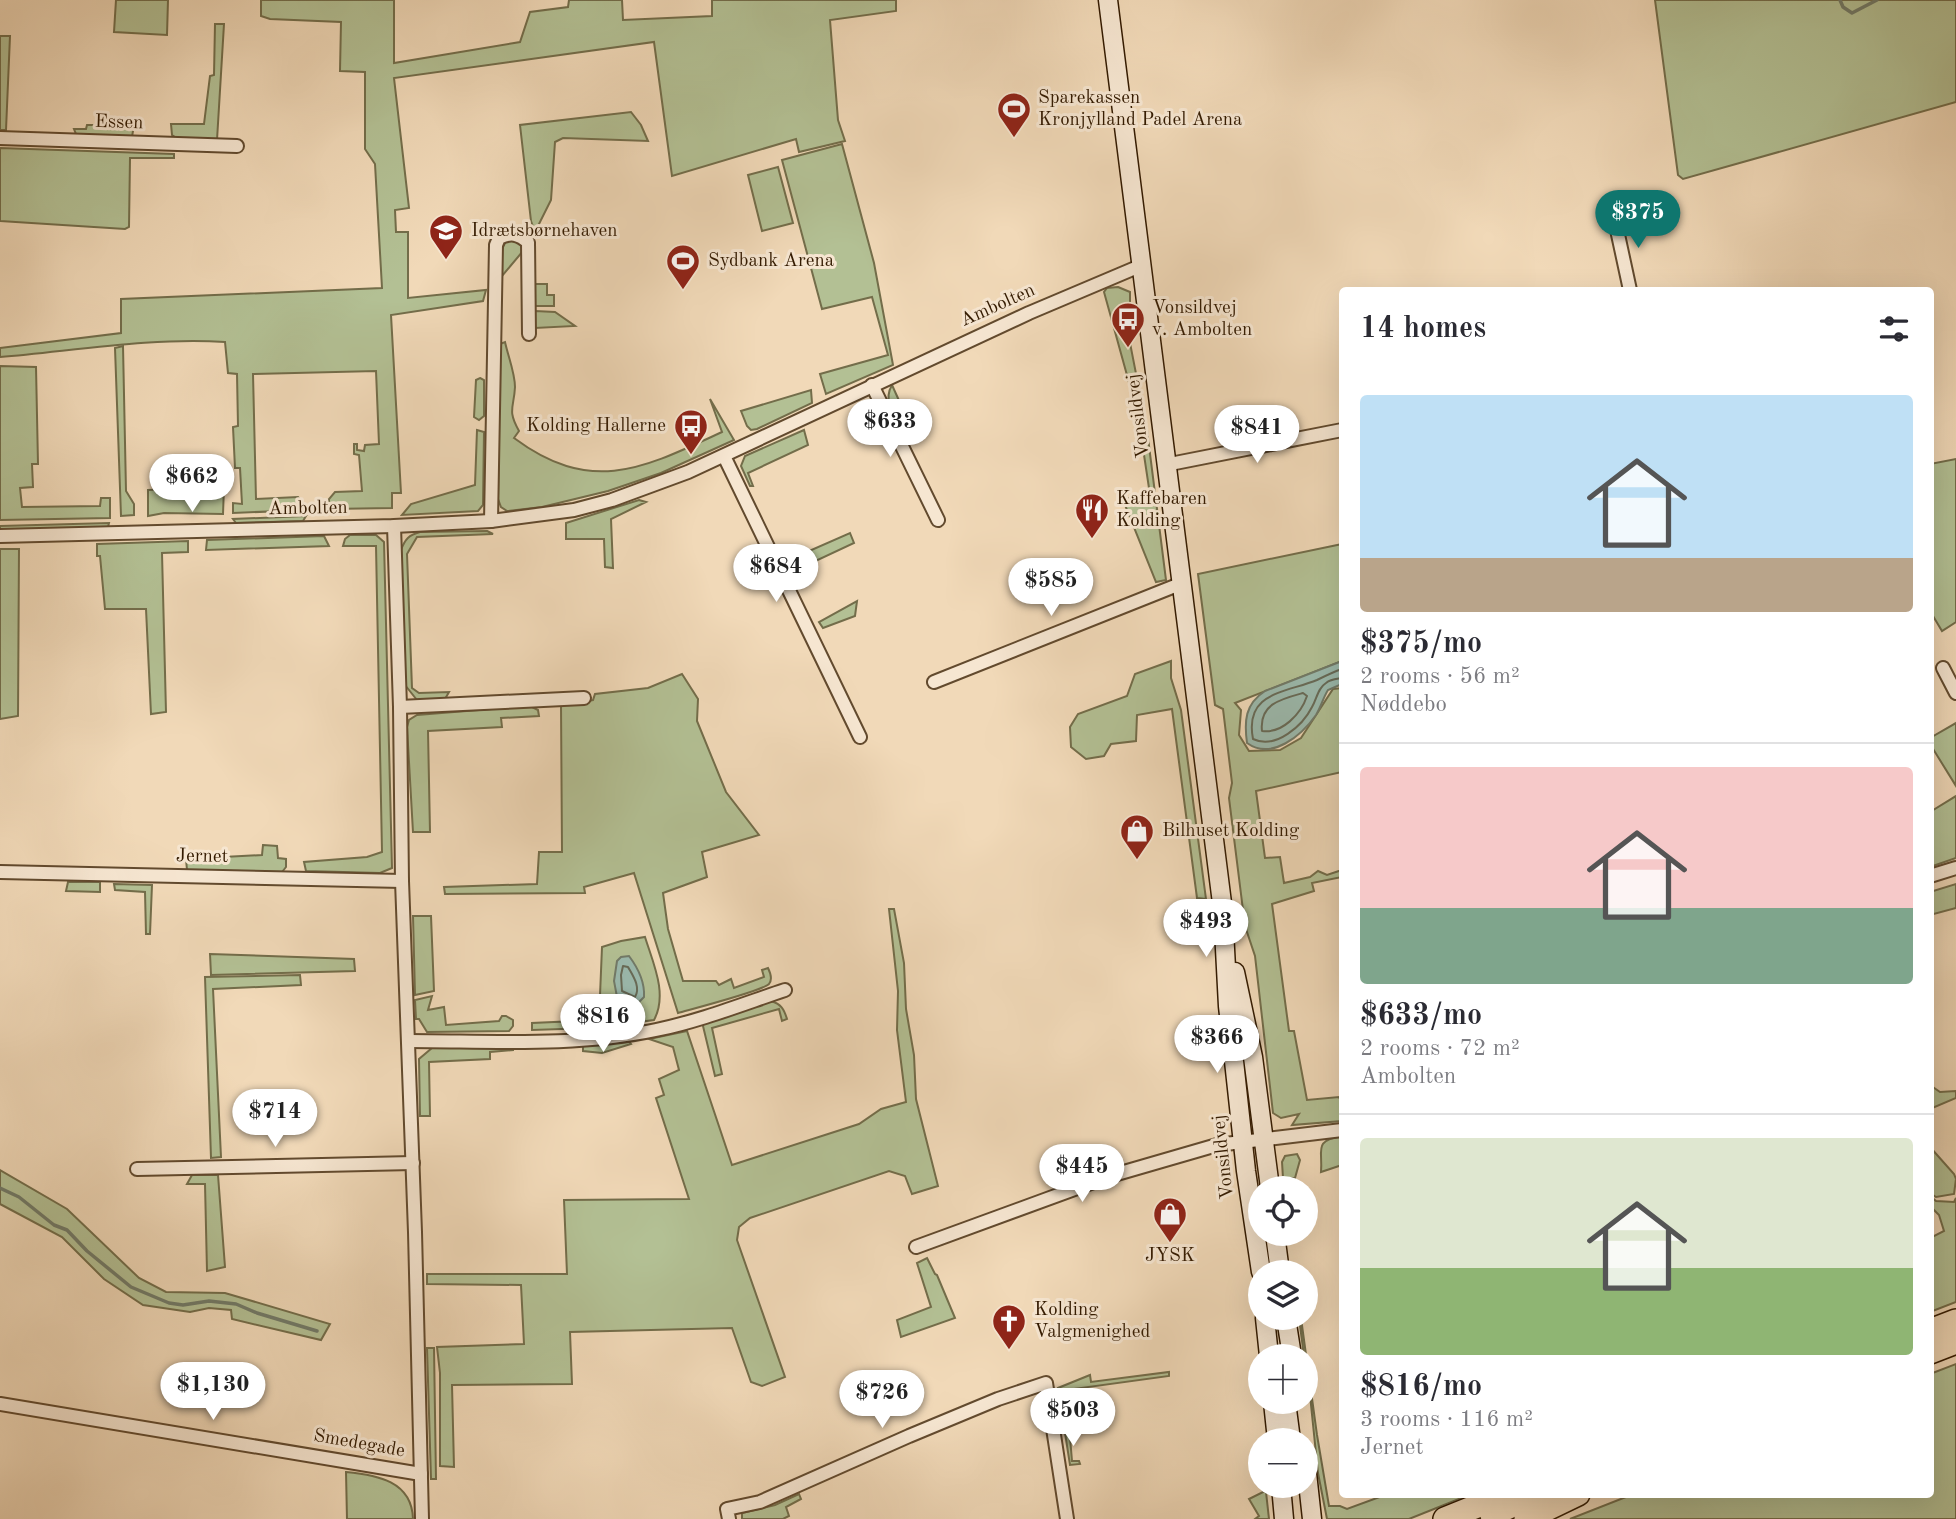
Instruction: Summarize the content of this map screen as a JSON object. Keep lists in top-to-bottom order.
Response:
{
  "streets": {
    "main road": ["Vonsildvej"],
    "street": [
      "Essen",
      "Ambolten",
      "Jernet",
      "Smedegade"
    ]
  },
  "crossings": [
    ["Ambolten", "Vonsildvej"]
  ],
  "places": {
    "sports": ["Sparekassen Kronjylland Padel Arena", "Sydbank Arena"],
    "school or university": ["Idrætsbørnehaven"],
    "bus stop": ["Vonsildvej v. Ambolten", "Kolding Hallerne"],
    "restaurant": ["Kaffebaren Kolding"],
    "shop": ["Bilhuset Kolding", "JYSK"],
    "church": ["Kolding Valgmenighed"]
  },
  "page": {
    "price": [
      "$375",
      "$633",
      "$841",
      "$662",
      "$684",
      "$585",
      "$493",
      "$816",
      "$366",
      "$714",
      "$445",
      "$1,130",
      "$726",
      "$503"
    ],
    "heading": "14 homes",
    "list": [
      {
        "name": "$375/mo",
        "note": "2 rooms · 56 m² · Nøddebo"
      },
      {
        "name": "$633/mo",
        "note": "2 rooms · 72 m² · Ambolten"
      },
      {
        "name": "$816/mo",
        "note": "3 rooms · 116 m² · Jernet"
      }
    ],
    "map_buttons": ["+", "−"]
  }
}
